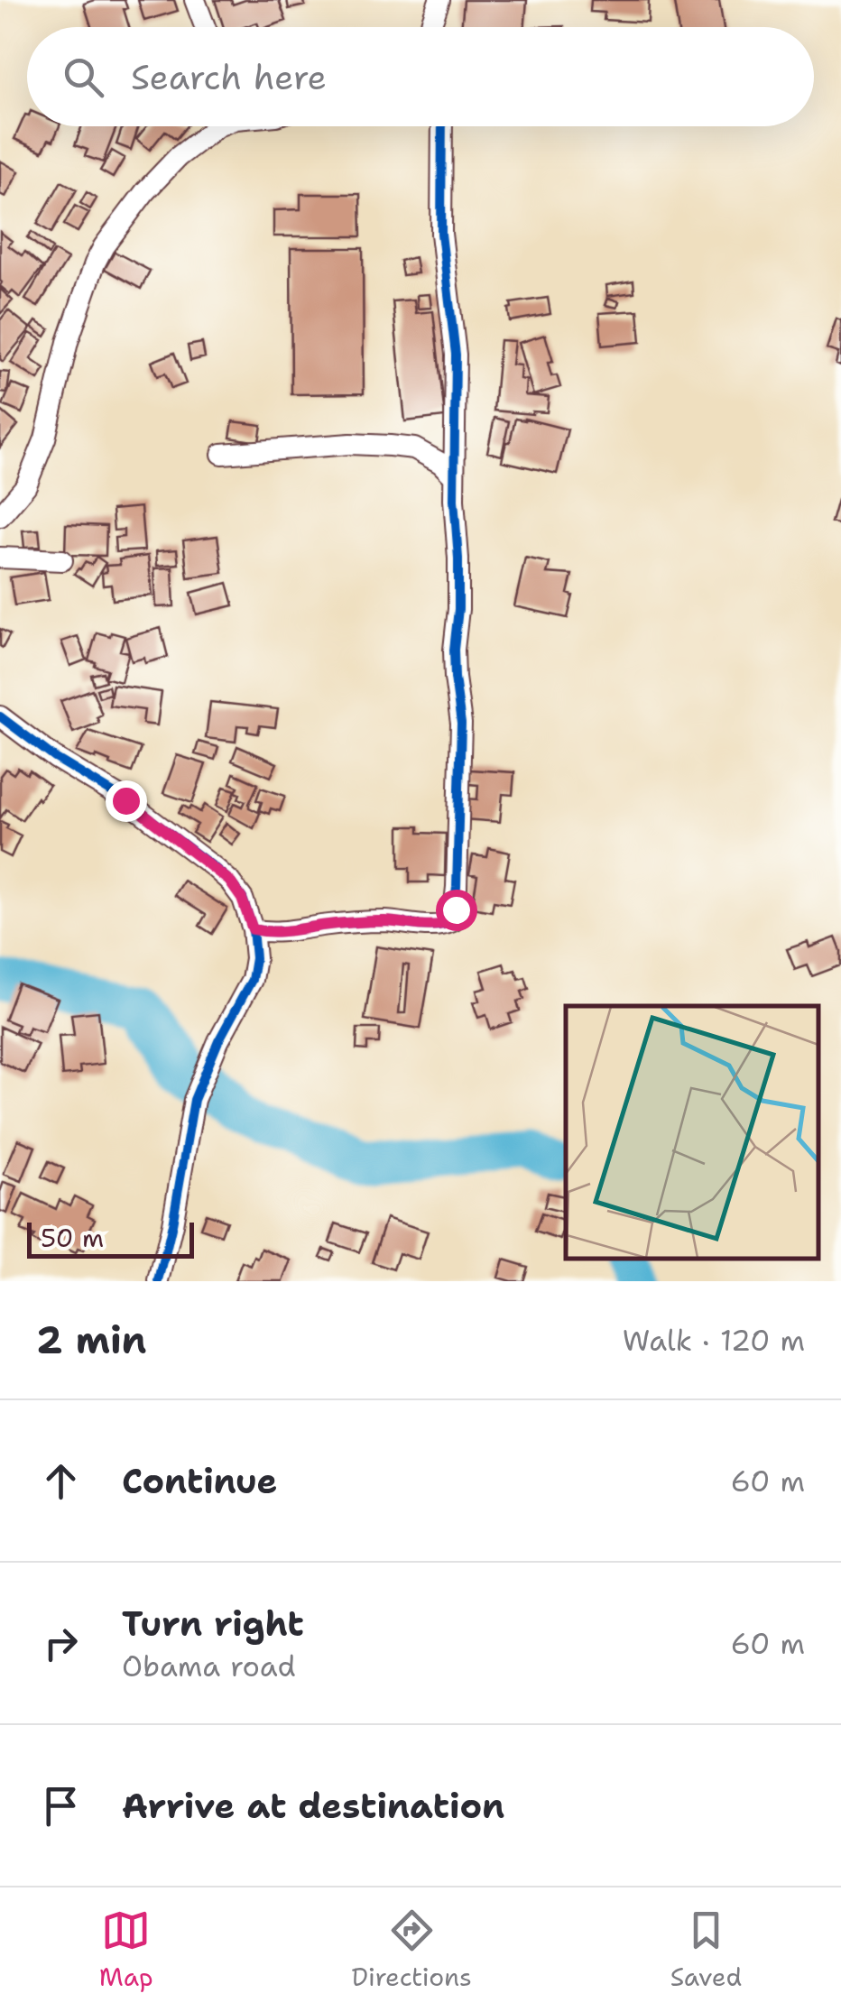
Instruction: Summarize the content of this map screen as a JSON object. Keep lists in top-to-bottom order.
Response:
{
  "scale_bar": "50 m",
  "page": {
    "search": "Search here",
    "scale": "50 m",
    "heading": ["2 min", "Walk · 120 m"],
    "list": [
      ["Continue", "60 m"],
      ["Turn right", "Obama road", "60 m"],
      "Arrive at destination"
    ],
    "nav": ["Map", "Directions", "Saved"]
  }
}
